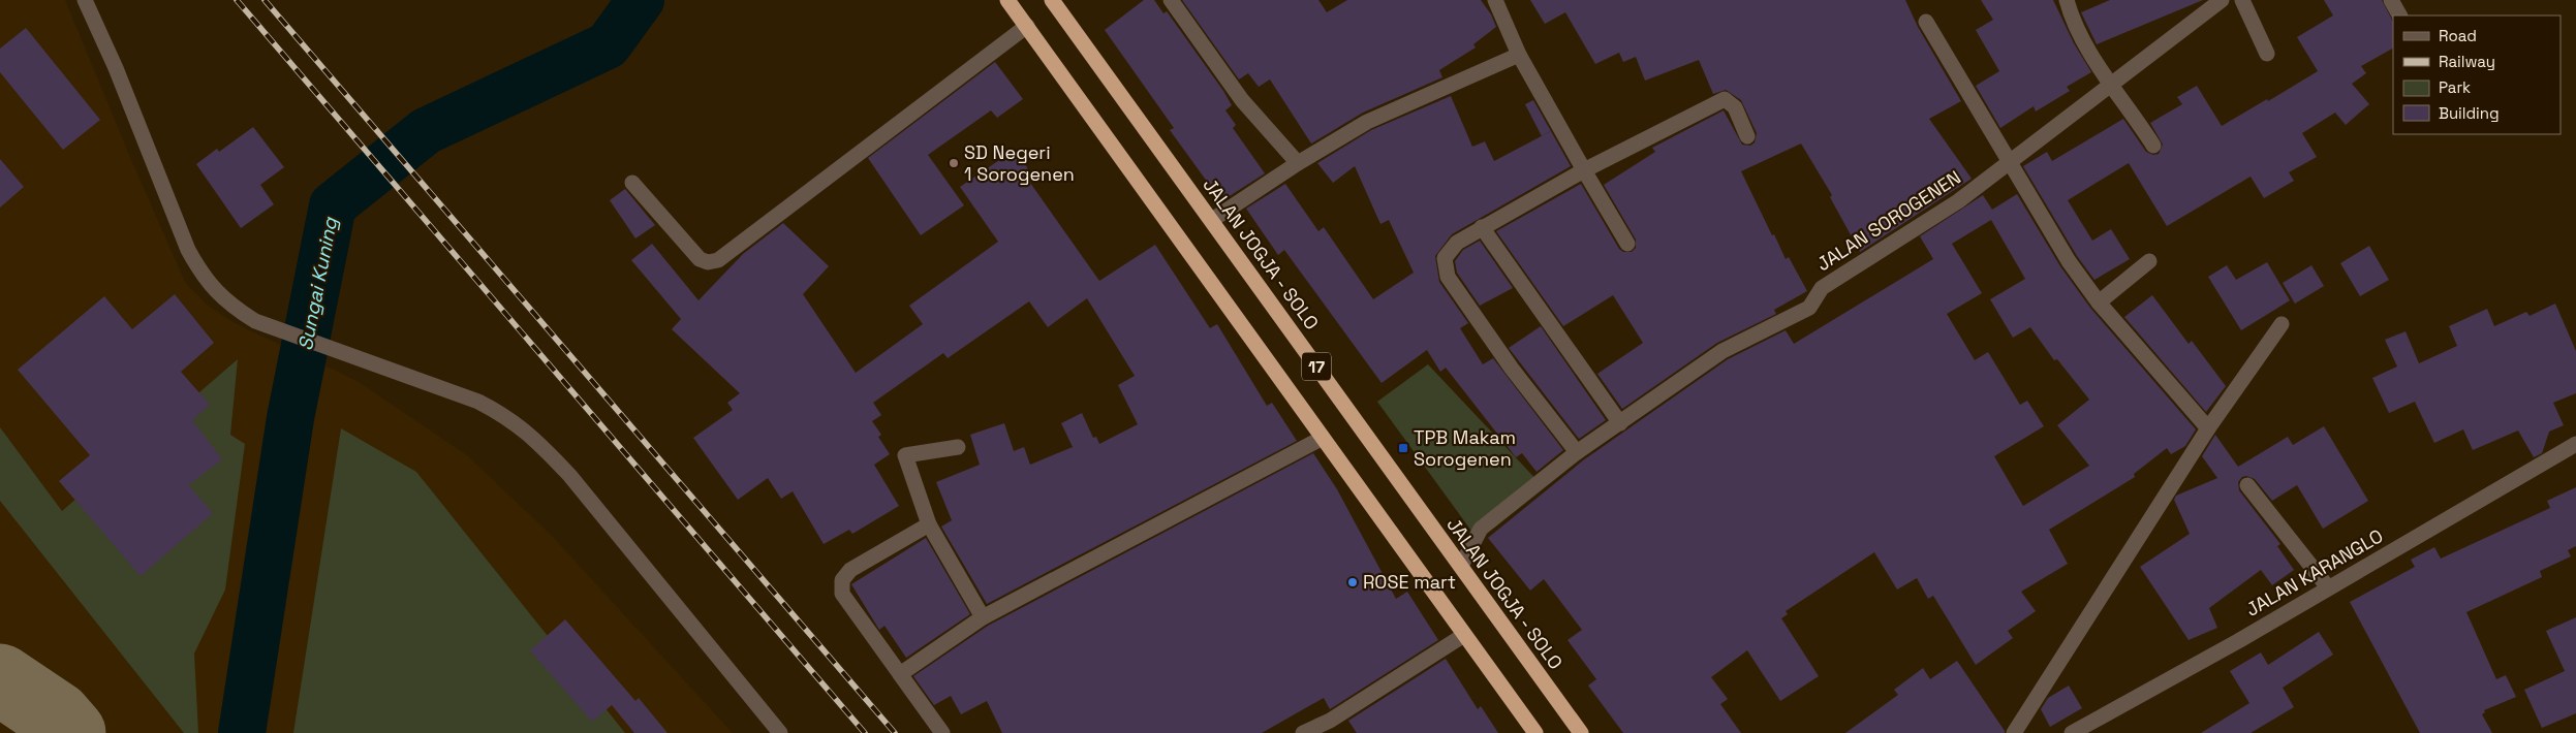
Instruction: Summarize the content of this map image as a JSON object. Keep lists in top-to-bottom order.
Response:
{
  "streets": {
    "highway": ["JALAN JOGJA - SOLO", "17"],
    "street": ["JALAN SOROGENEN", "JALAN KARANGLO"]
  },
  "crossings": [
    ["JALAN SOROGENEN", "JALAN JOGJA - SOLO"]
  ],
  "water": ["Sungai Kuning"],
  "places": {
    "other": ["SD Negeri 1 Sorogenen", "ROSE mart"],
    "transit": ["TPB Makam Sorogenen"]
  },
  "legend": [
    "Road",
    "Railway",
    "Park",
    "Building"
  ]
}
